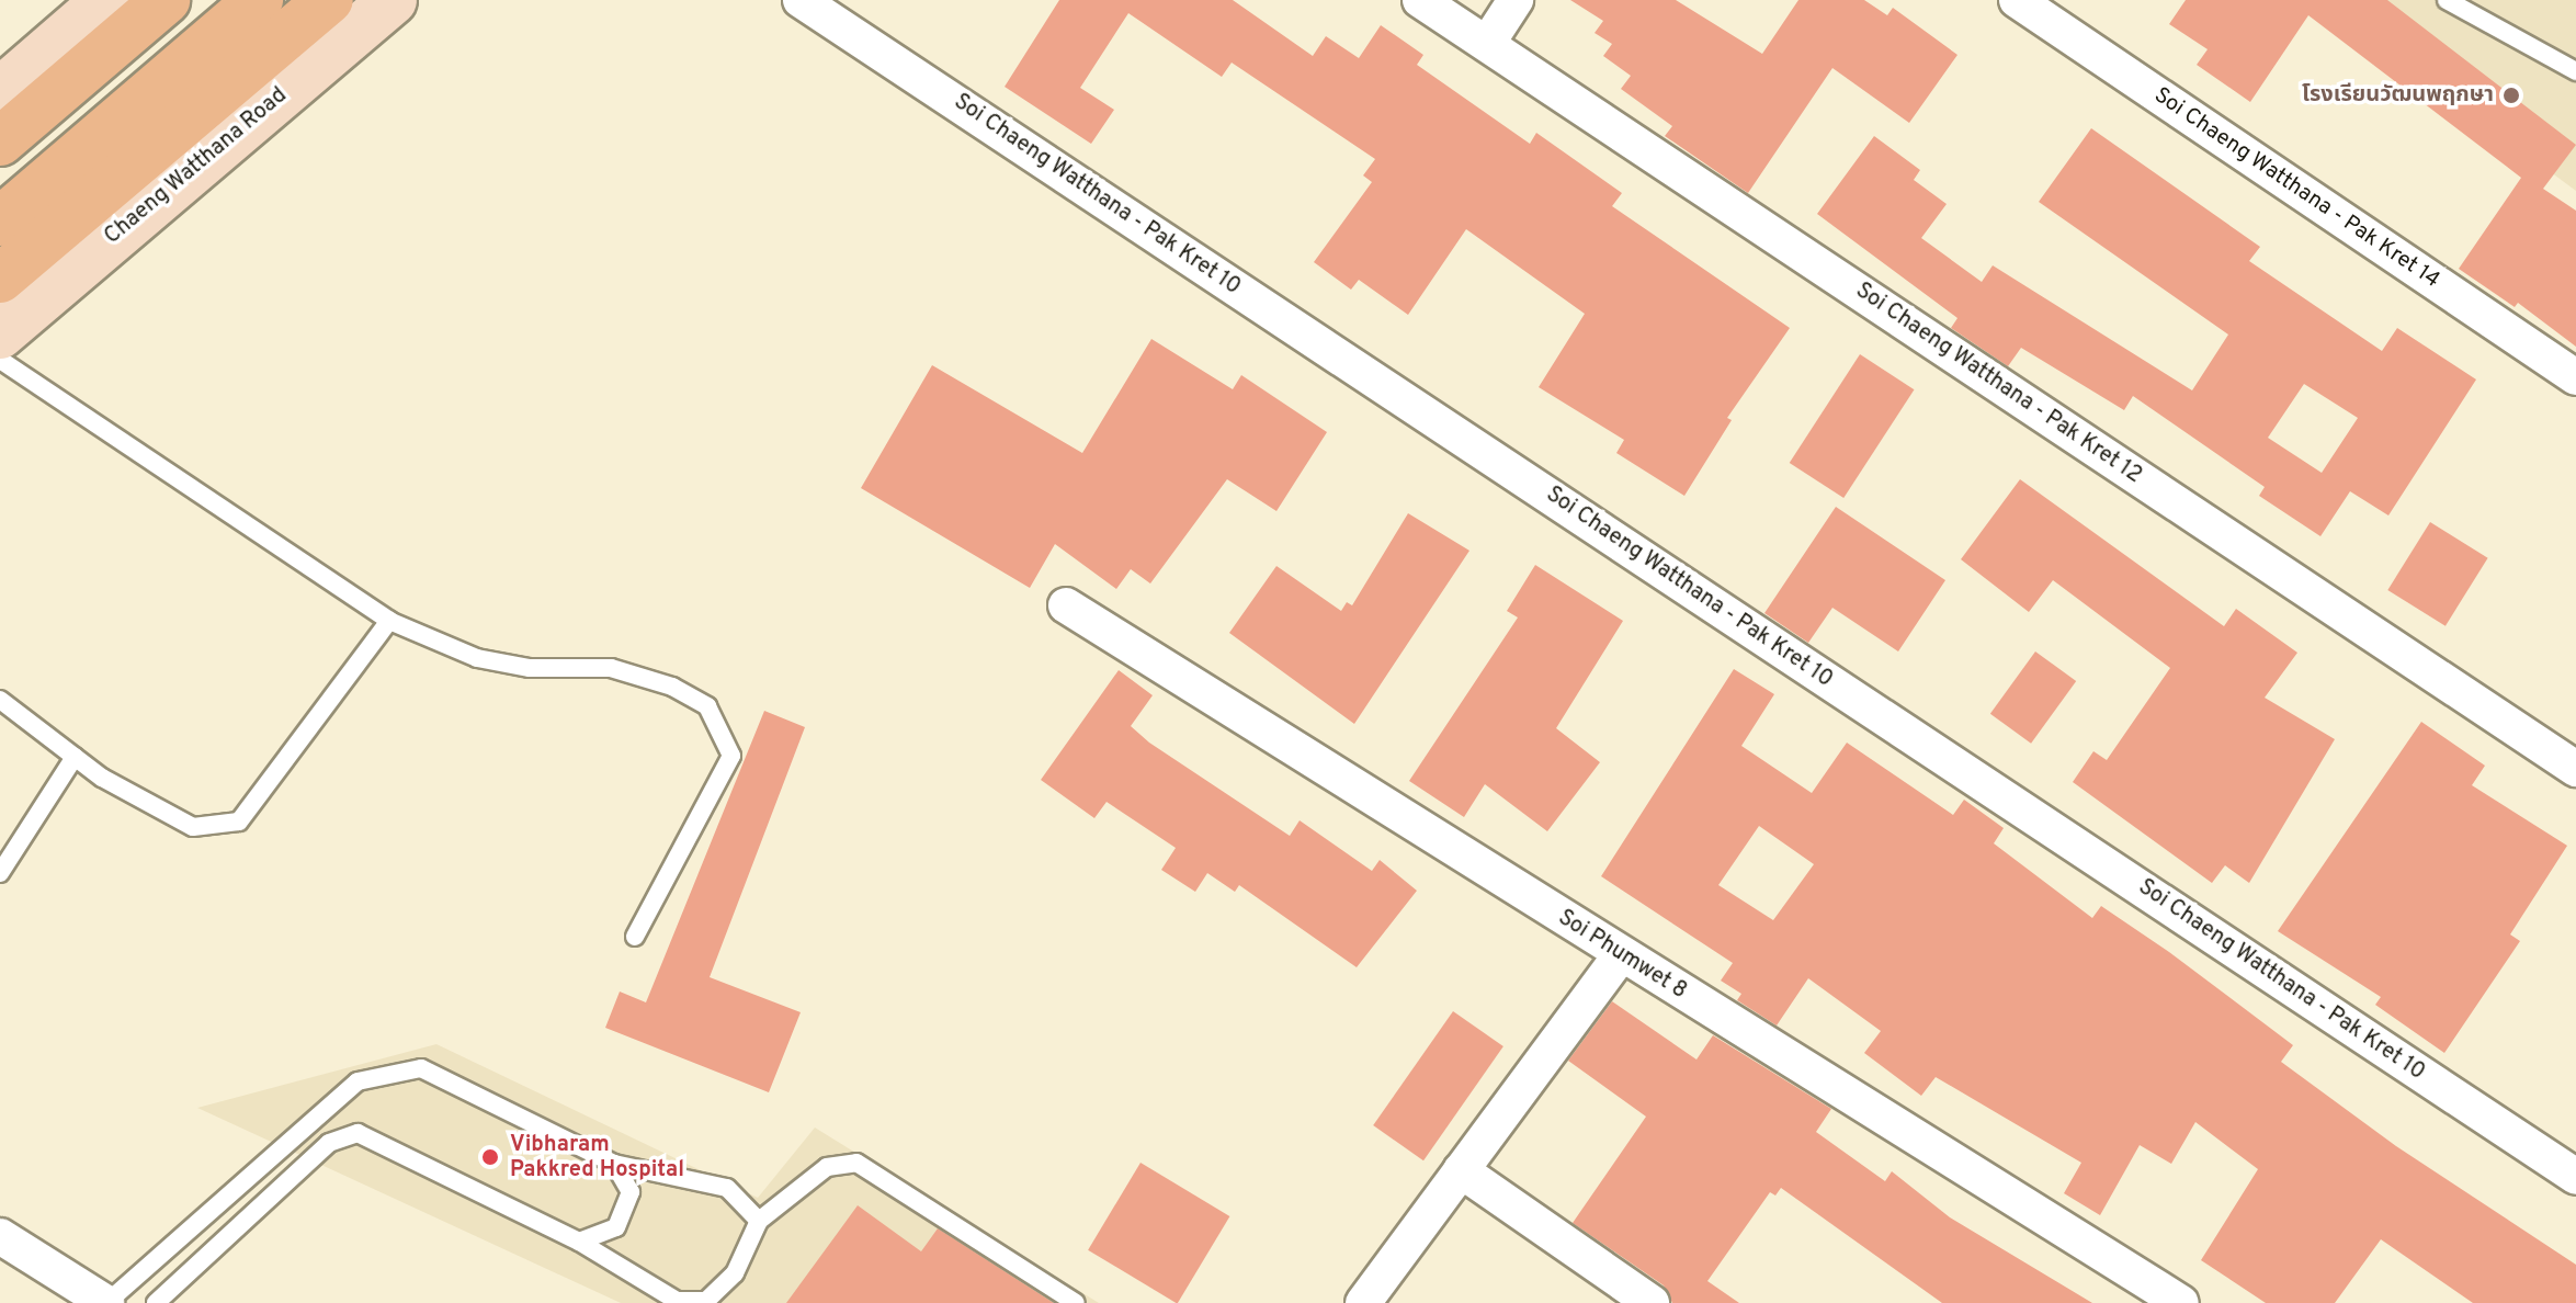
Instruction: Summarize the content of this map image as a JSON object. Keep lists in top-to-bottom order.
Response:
{
  "streets": {
    "main road": ["Chaeng Watthana Road"],
    "street": [
      "Soi Chaeng Watthana - Pak Kret 14",
      "Soi Chaeng Watthana - Pak Kret 10",
      "Soi Chaeng Watthana - Pak Kret 12",
      "Soi Phumwet 8"
    ]
  },
  "places": ["โรงเรียนวัฒนพฤกษา", "Vibharam Pakkred Hospital"]
}
